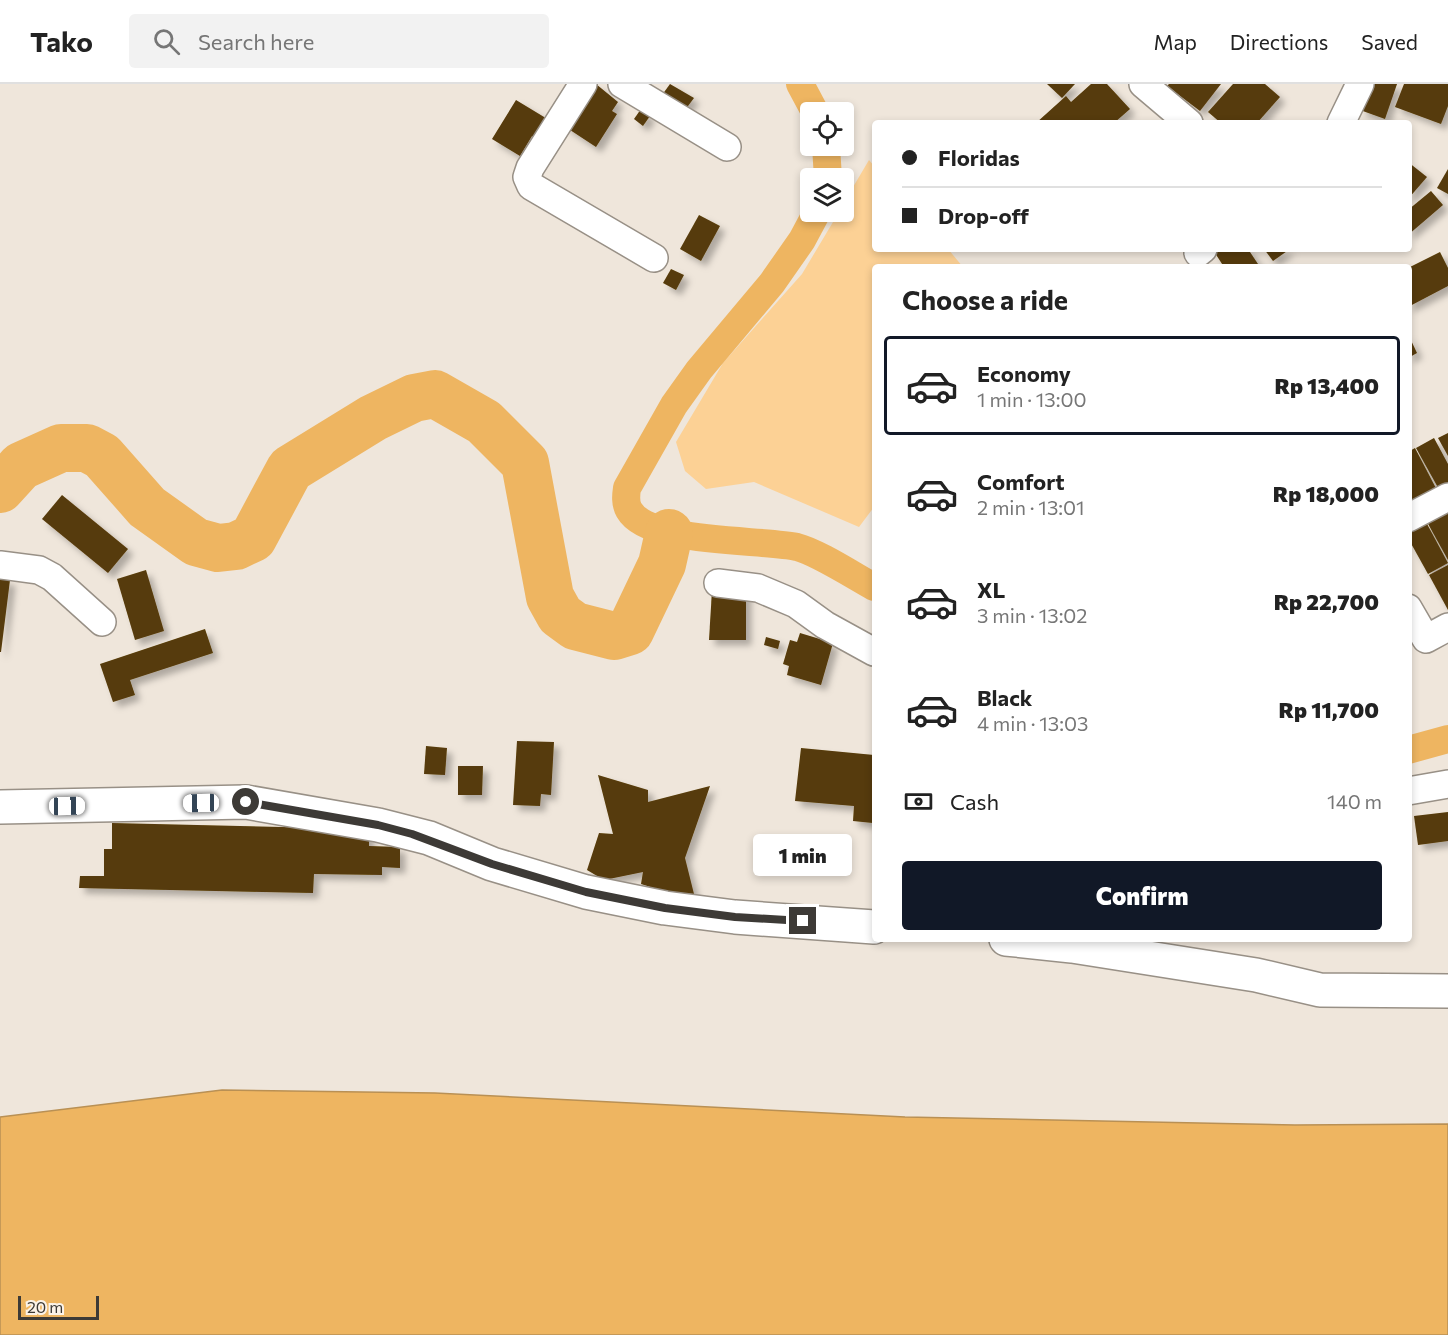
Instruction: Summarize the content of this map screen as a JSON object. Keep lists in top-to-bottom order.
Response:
{
  "scale_bar": "20 m",
  "page": {
    "header": "Tako",
    "search": "Search here",
    "nav": ["Map", "Directions", "Saved"],
    "banner": ["Floridas", "Drop-off"],
    "heading": "Choose a ride",
    "list": [
      {
        "name": "Economy",
        "note": "1 min · 13:00",
        "value": "Rp 13,400"
      },
      {
        "name": "Comfort",
        "note": "2 min · 13:01",
        "value": "Rp 18,000"
      },
      {
        "name": "XL",
        "note": "3 min · 13:02",
        "value": "Rp 22,700"
      },
      {
        "name": "Black",
        "note": "4 min · 13:03",
        "value": "Rp 11,700"
      }
    ],
    "pay": ["Cash", "140 m"],
    "bubble": "1 min",
    "buttons": "Confirm",
    "scale": "20 m"
  }
}
